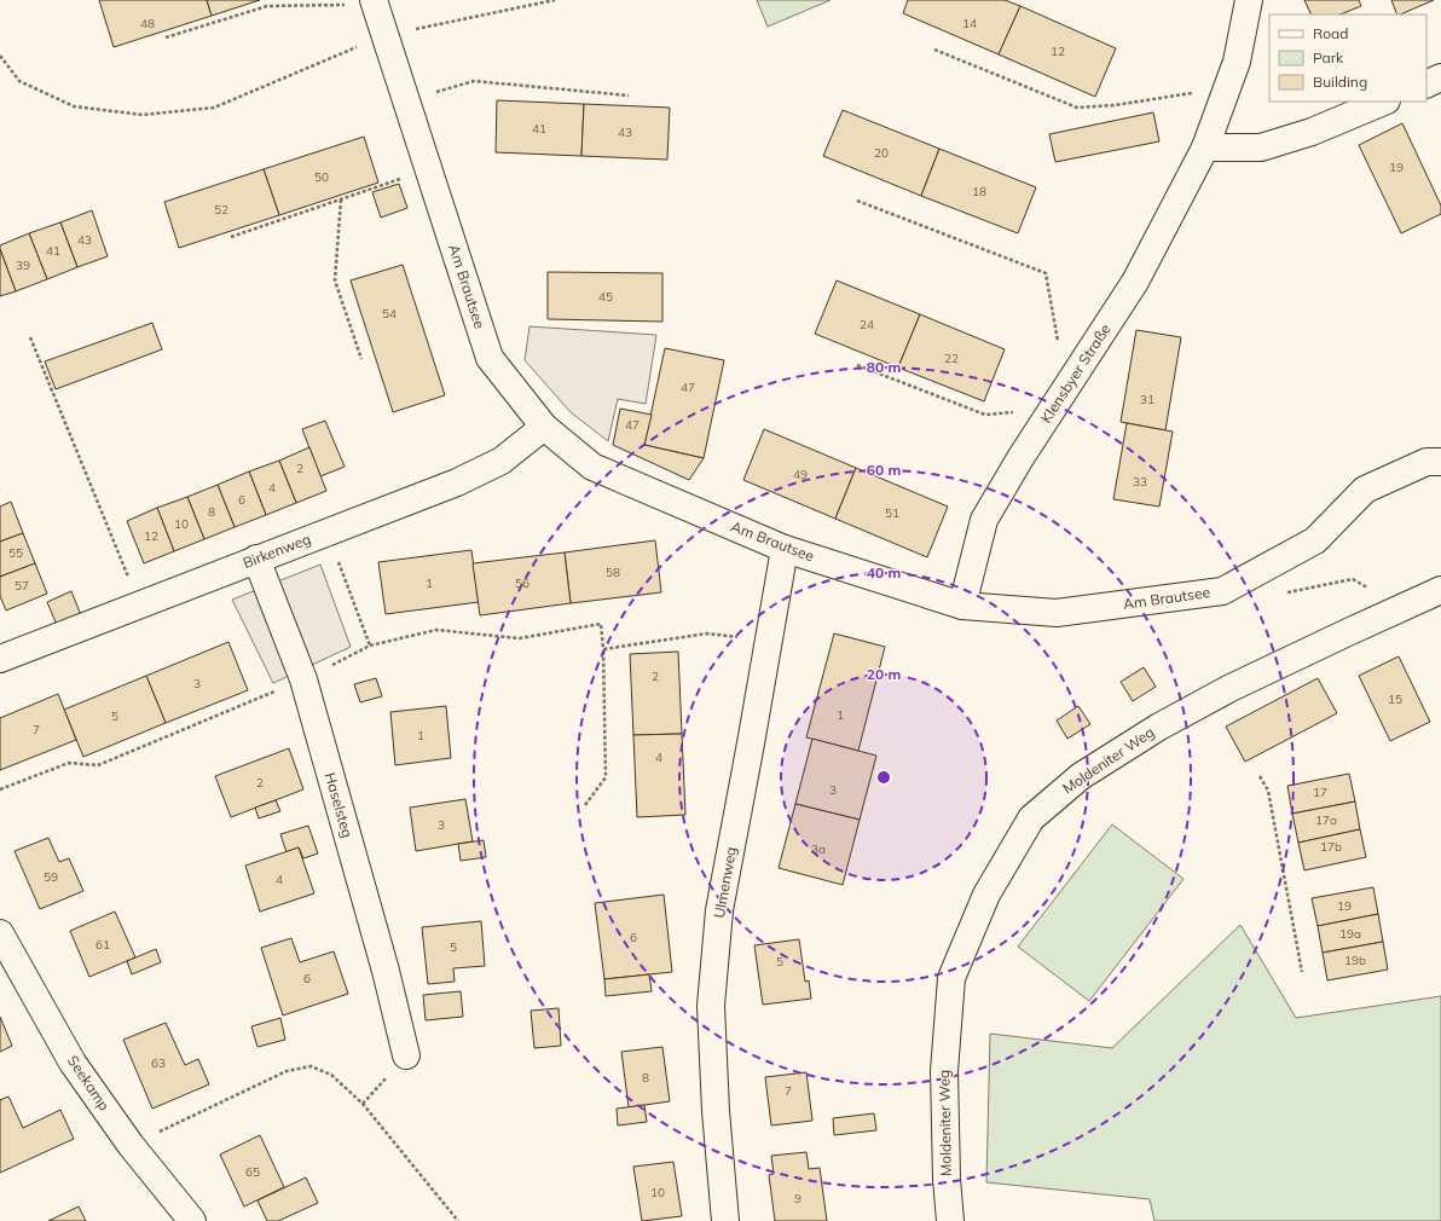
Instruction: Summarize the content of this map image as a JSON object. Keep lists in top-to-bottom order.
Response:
{
  "streets": {
    "street": [
      "Am Brautsee",
      "Klensbyer Straße",
      "Birkenweg",
      "Moldeniter Weg",
      "Haselsteg",
      "Ulmenweg",
      "Seekamp"
    ]
  },
  "crossings": [
    ["Am Brautsee", "Klensbyer Straße"],
    ["Am Brautsee", "Birkenweg"],
    ["Am Brautsee", "Ulmenweg"],
    ["Birkenweg", "Haselsteg"]
  ],
  "house_numbers": [
    "48",
    "14",
    "12",
    "41",
    "43",
    "20",
    "19",
    "50",
    "18",
    "52",
    "43",
    "41",
    "39",
    "45",
    "54",
    "24",
    "22",
    "47",
    "31",
    "47",
    "2",
    "49",
    "33",
    "4",
    "6",
    "8",
    "51",
    "10",
    "12",
    "55",
    "58",
    "1",
    "56",
    "57",
    "2",
    "3",
    "15",
    "1",
    "5",
    "7",
    "1",
    "4",
    "2",
    "3",
    "17",
    "17a",
    "3",
    "17b",
    "3a",
    "59",
    "4",
    "19",
    "19a",
    "6",
    "61",
    "5",
    "19b",
    "5",
    "6",
    "63",
    "8",
    "7",
    "65",
    "10",
    "9"
  ],
  "legend": ["Road", "Park", "Building"],
  "rings": [
    "80 m",
    "60 m",
    "40 m",
    "20 m"
  ]
}
